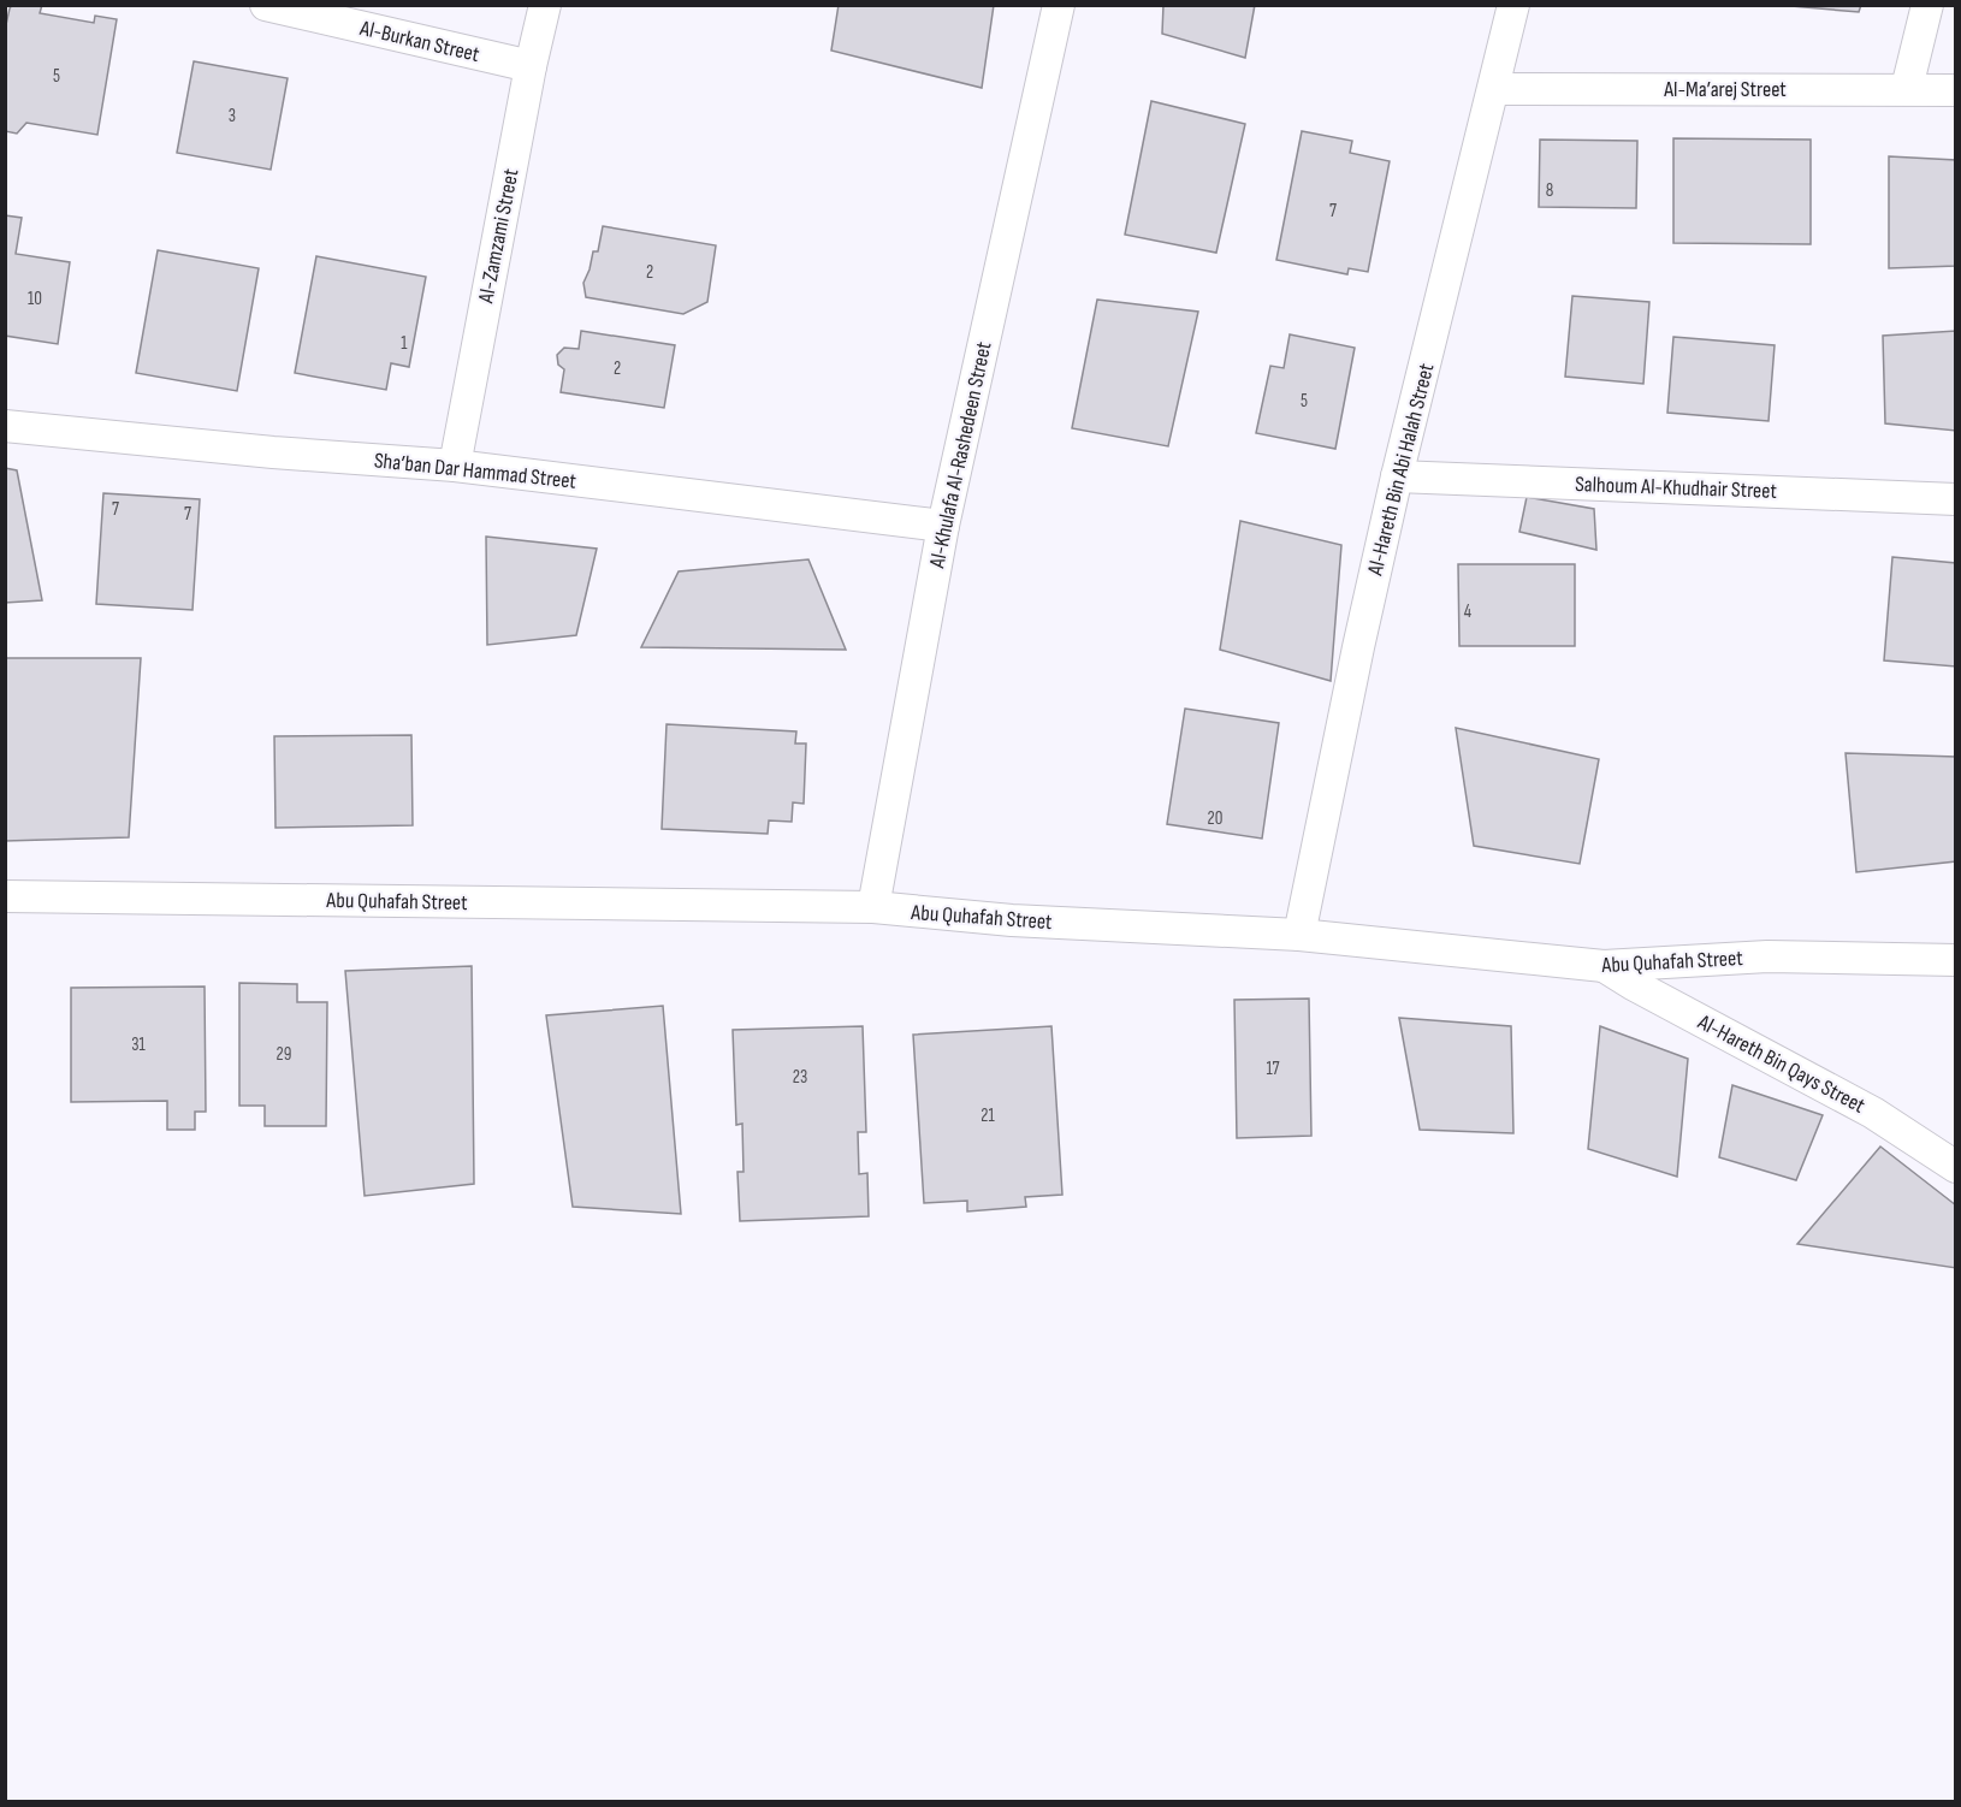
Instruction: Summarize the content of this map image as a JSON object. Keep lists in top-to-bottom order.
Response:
{
  "streets": {
    "street": [
      "Al-Burkan Street",
      "Al-Ma’arej Street",
      "Al-Zamzami Street",
      "Al-Khulafa Al-Rashedeen Street",
      "Al-Hareth Bin Abi Halah Street",
      "Sha’ban Dar Hammad Street",
      "Salhoum Al-Khudhair Street",
      "Abu Quhafah Street",
      "Al-Hareth Bin Qays Street"
    ]
  },
  "crossings": [
    ["Al-Burkan Street", "Al-Zamzami Street"],
    ["Al-Ma’arej Street", "Al-Hareth Bin Abi Halah Street"],
    ["Al-Zamzami Street", "Sha’ban Dar Hammad Street"],
    ["Al-Khulafa Al-Rashedeen Street", "Sha’ban Dar Hammad Street"],
    ["Al-Khulafa Al-Rashedeen Street", "Abu Quhafah Street"],
    ["Al-Hareth Bin Abi Halah Street", "Salhoum Al-Khudhair Street"],
    ["Al-Hareth Bin Abi Halah Street", "Abu Quhafah Street"],
    ["Abu Quhafah Street", "Al-Hareth Bin Qays Street"]
  ],
  "house_numbers": [
    "5",
    "3",
    "8",
    "7",
    "2",
    "10",
    "1",
    "2",
    "5",
    "7",
    "7",
    "4",
    "20",
    "31",
    "29",
    "17",
    "23",
    "21"
  ]
}
